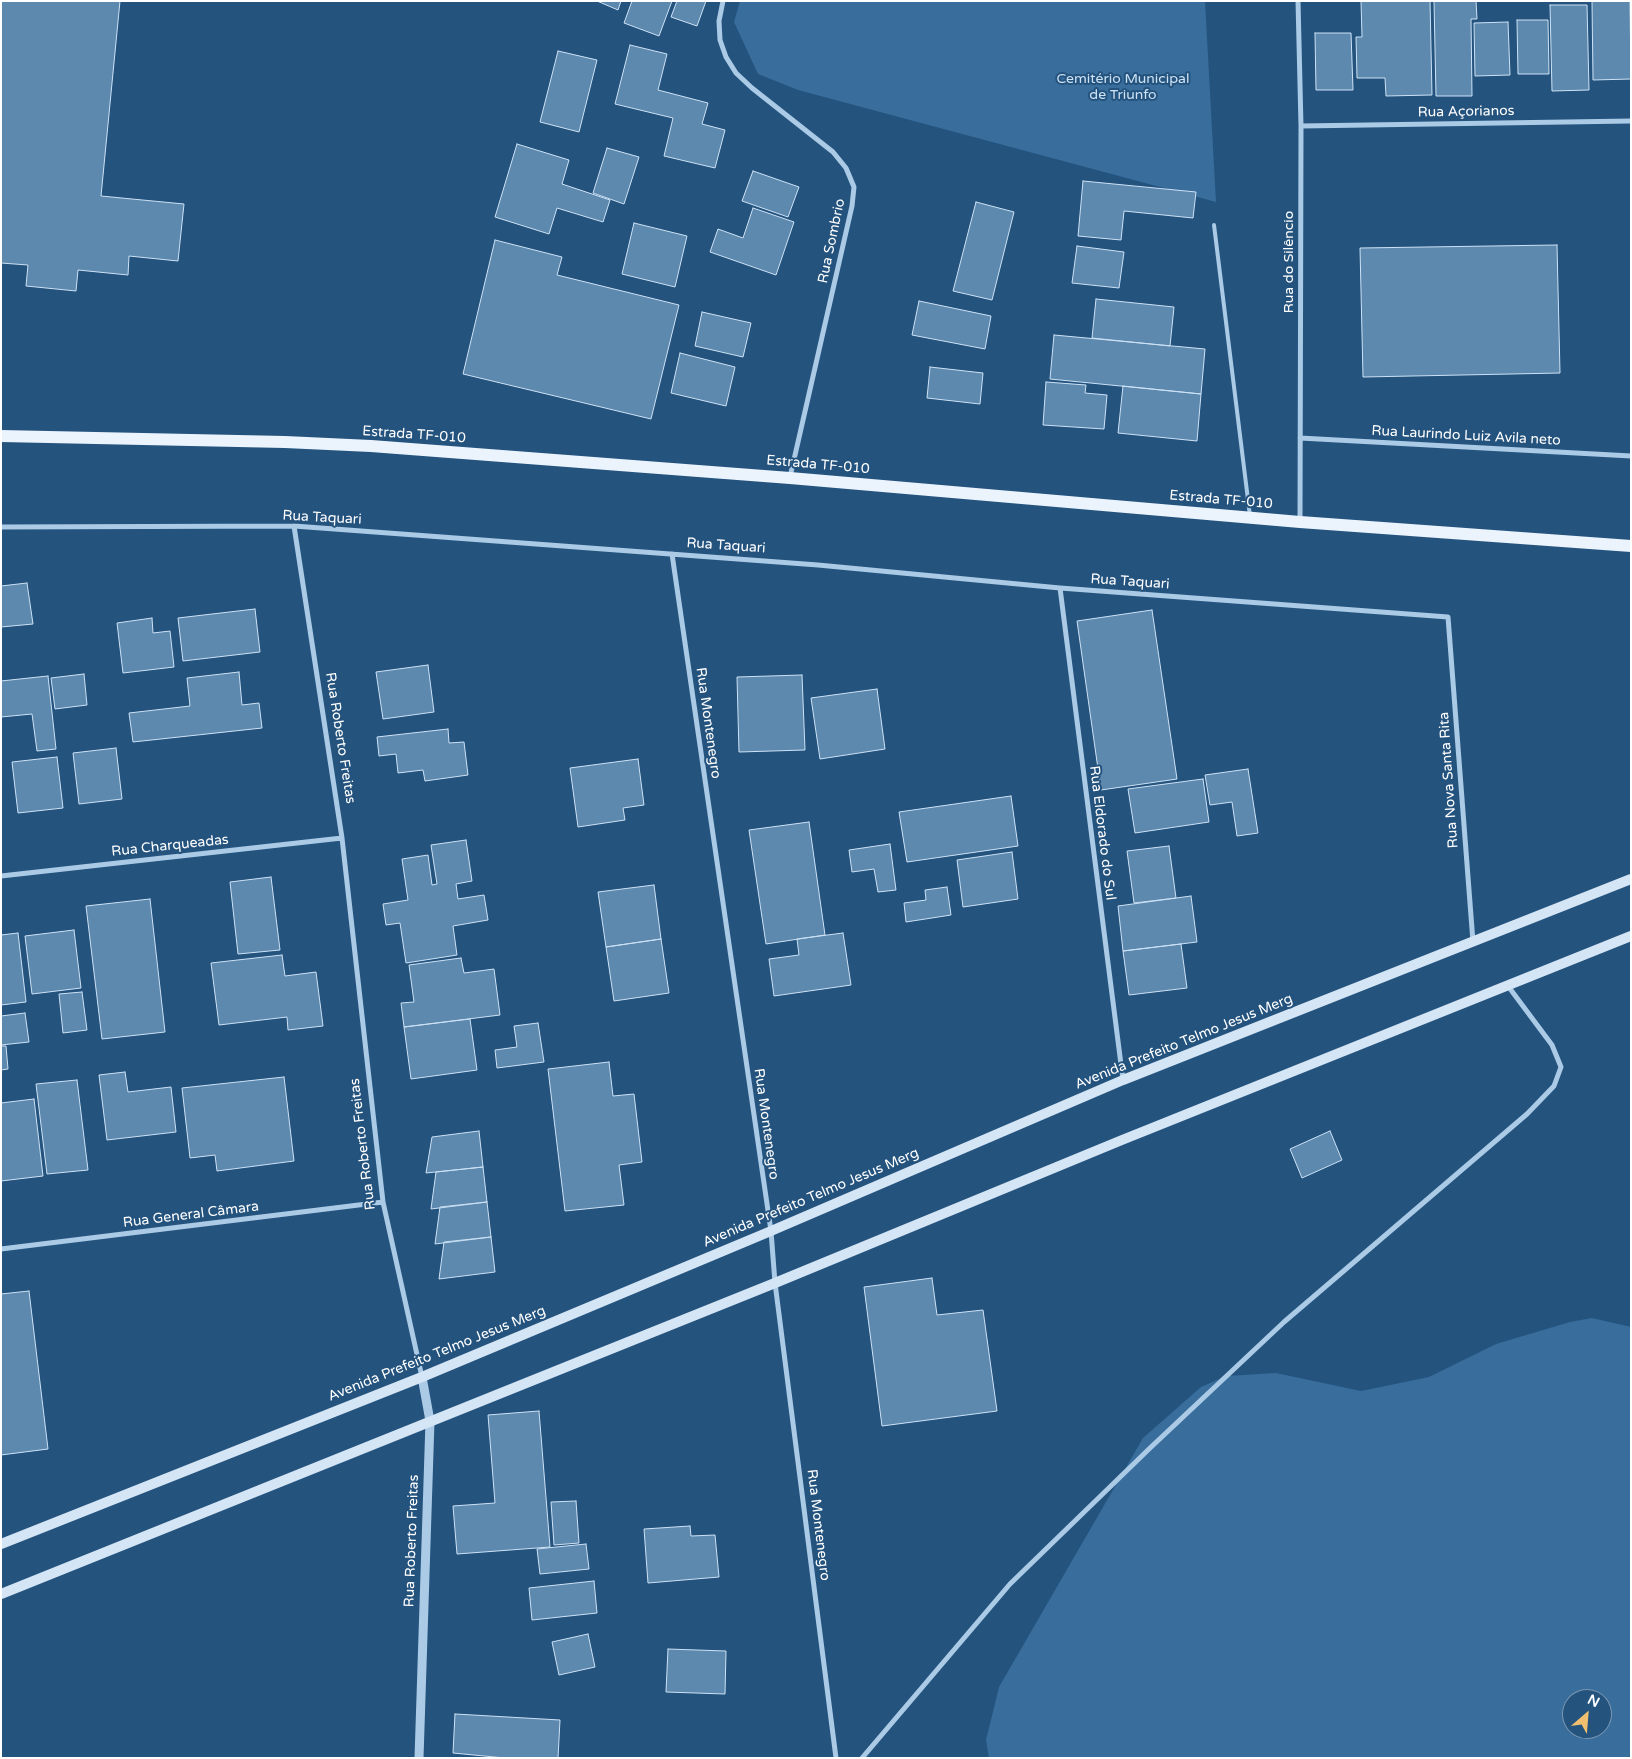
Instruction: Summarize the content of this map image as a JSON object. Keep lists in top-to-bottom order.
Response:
{
  "streets": {
    "main road": ["Estrada TF-010", "Avenida Prefeito Telmo Jesus Merg"],
    "street": [
      "Rua Açorianos",
      "Rua Sombrio",
      "Rua do Silêncio",
      "Rua Laurindo Luiz Avila neto",
      "Rua Taquari",
      "Rua Montenegro",
      "Rua Roberto Freitas",
      "Rua Nova Santa Rita",
      "Rua Eldorado do Sul",
      "Rua Charqueadas",
      "Rua General Câmara"
    ]
  },
  "crossings": [
    ["Rua Açorianos", "Rua do Silêncio"],
    ["Rua Sombrio", "Estrada TF-010"],
    ["Rua do Silêncio", "Estrada TF-010"],
    ["Rua do Silêncio", "Rua Laurindo Luiz Avila neto"],
    ["Rua Taquari", "Rua Montenegro"],
    ["Rua Taquari", "Rua Roberto Freitas"],
    ["Rua Taquari", "Rua Nova Santa Rita"],
    ["Rua Taquari", "Rua Eldorado do Sul"],
    ["Rua Montenegro", "Avenida Prefeito Telmo Jesus Merg"],
    ["Rua Roberto Freitas", "Rua Charqueadas"],
    ["Rua Roberto Freitas", "Avenida Prefeito Telmo Jesus Merg"],
    ["Rua Roberto Freitas", "Rua General Câmara"],
    ["Rua Nova Santa Rita", "Avenida Prefeito Telmo Jesus Merg"],
    ["Rua Eldorado do Sul", "Avenida Prefeito Telmo Jesus Merg"]
  ],
  "parks": ["Cemitério Municipal de Triunfo"],
  "north": "top right"
}
